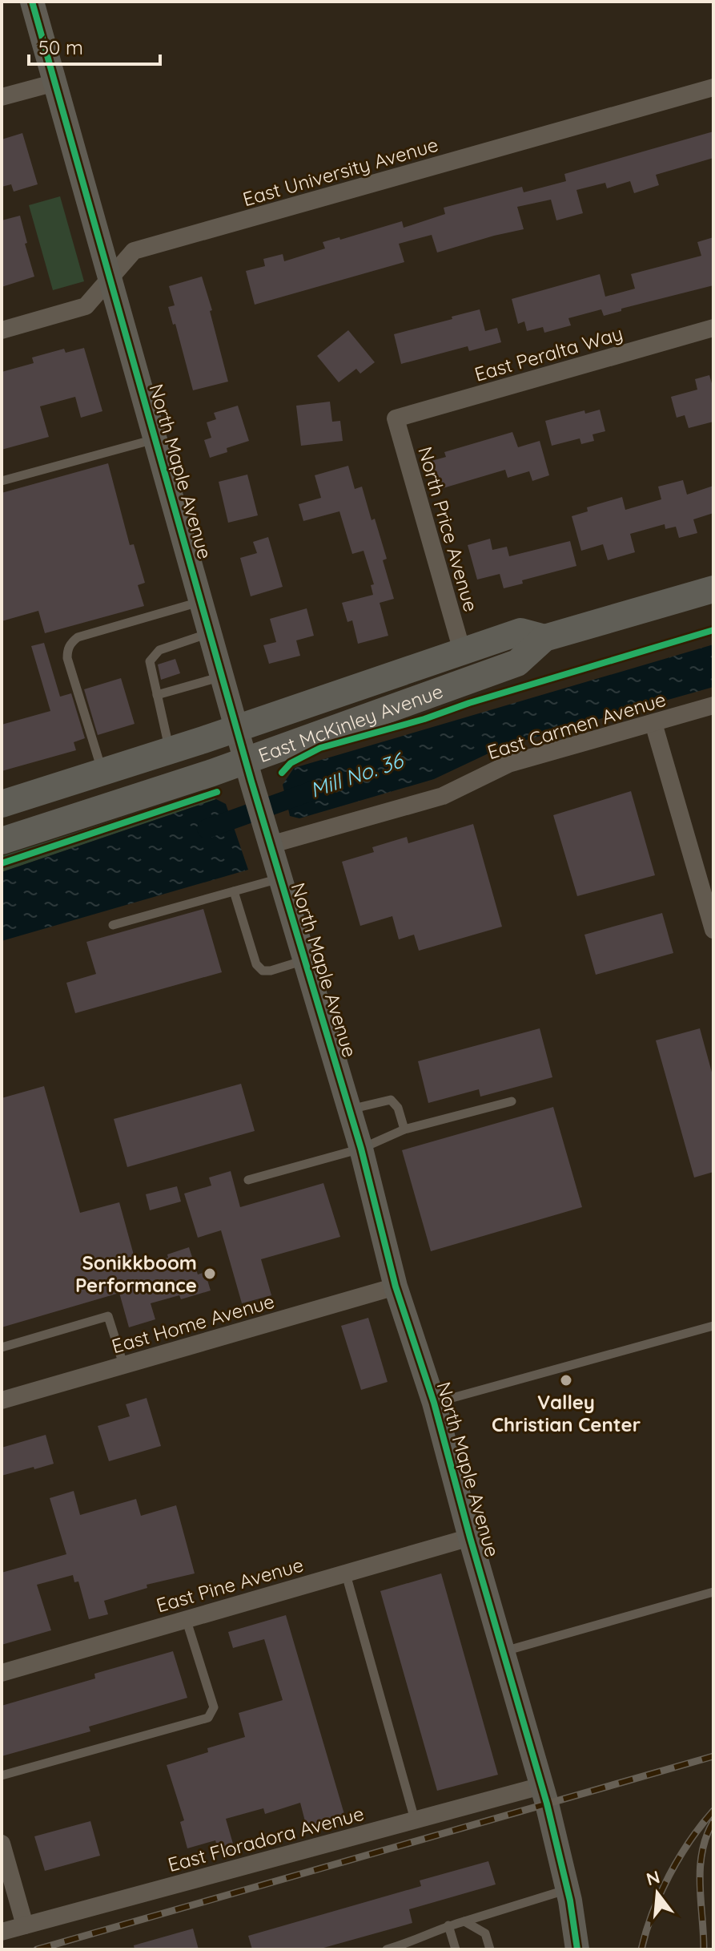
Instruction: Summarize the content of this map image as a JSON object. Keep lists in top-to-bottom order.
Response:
{
  "streets": {
    "main road": ["East McKinley Avenue"],
    "street": [
      "East University Avenue",
      "East Peralta Way",
      "North Maple Avenue",
      "North Price Avenue",
      "East Carmen Avenue",
      "East Home Avenue",
      "East Pine Avenue",
      "East Floradora Avenue"
    ]
  },
  "crossings": [
    ["East University Avenue", "North Maple Avenue"],
    ["East Peralta Way", "North Price Avenue"],
    ["North Maple Avenue", "East McKinley Avenue"],
    ["North Maple Avenue", "East Carmen Avenue"],
    ["North Maple Avenue", "East Home Avenue"],
    ["North Maple Avenue", "East Pine Avenue"],
    ["North Maple Avenue", "East Floradora Avenue"],
    ["North Price Avenue", "East McKinley Avenue"]
  ],
  "water": ["Mill No. 36"],
  "places": ["Sonikkboom Performance", "Valley Christian Center"],
  "scale_bar": "50 m",
  "north": "top"
}
